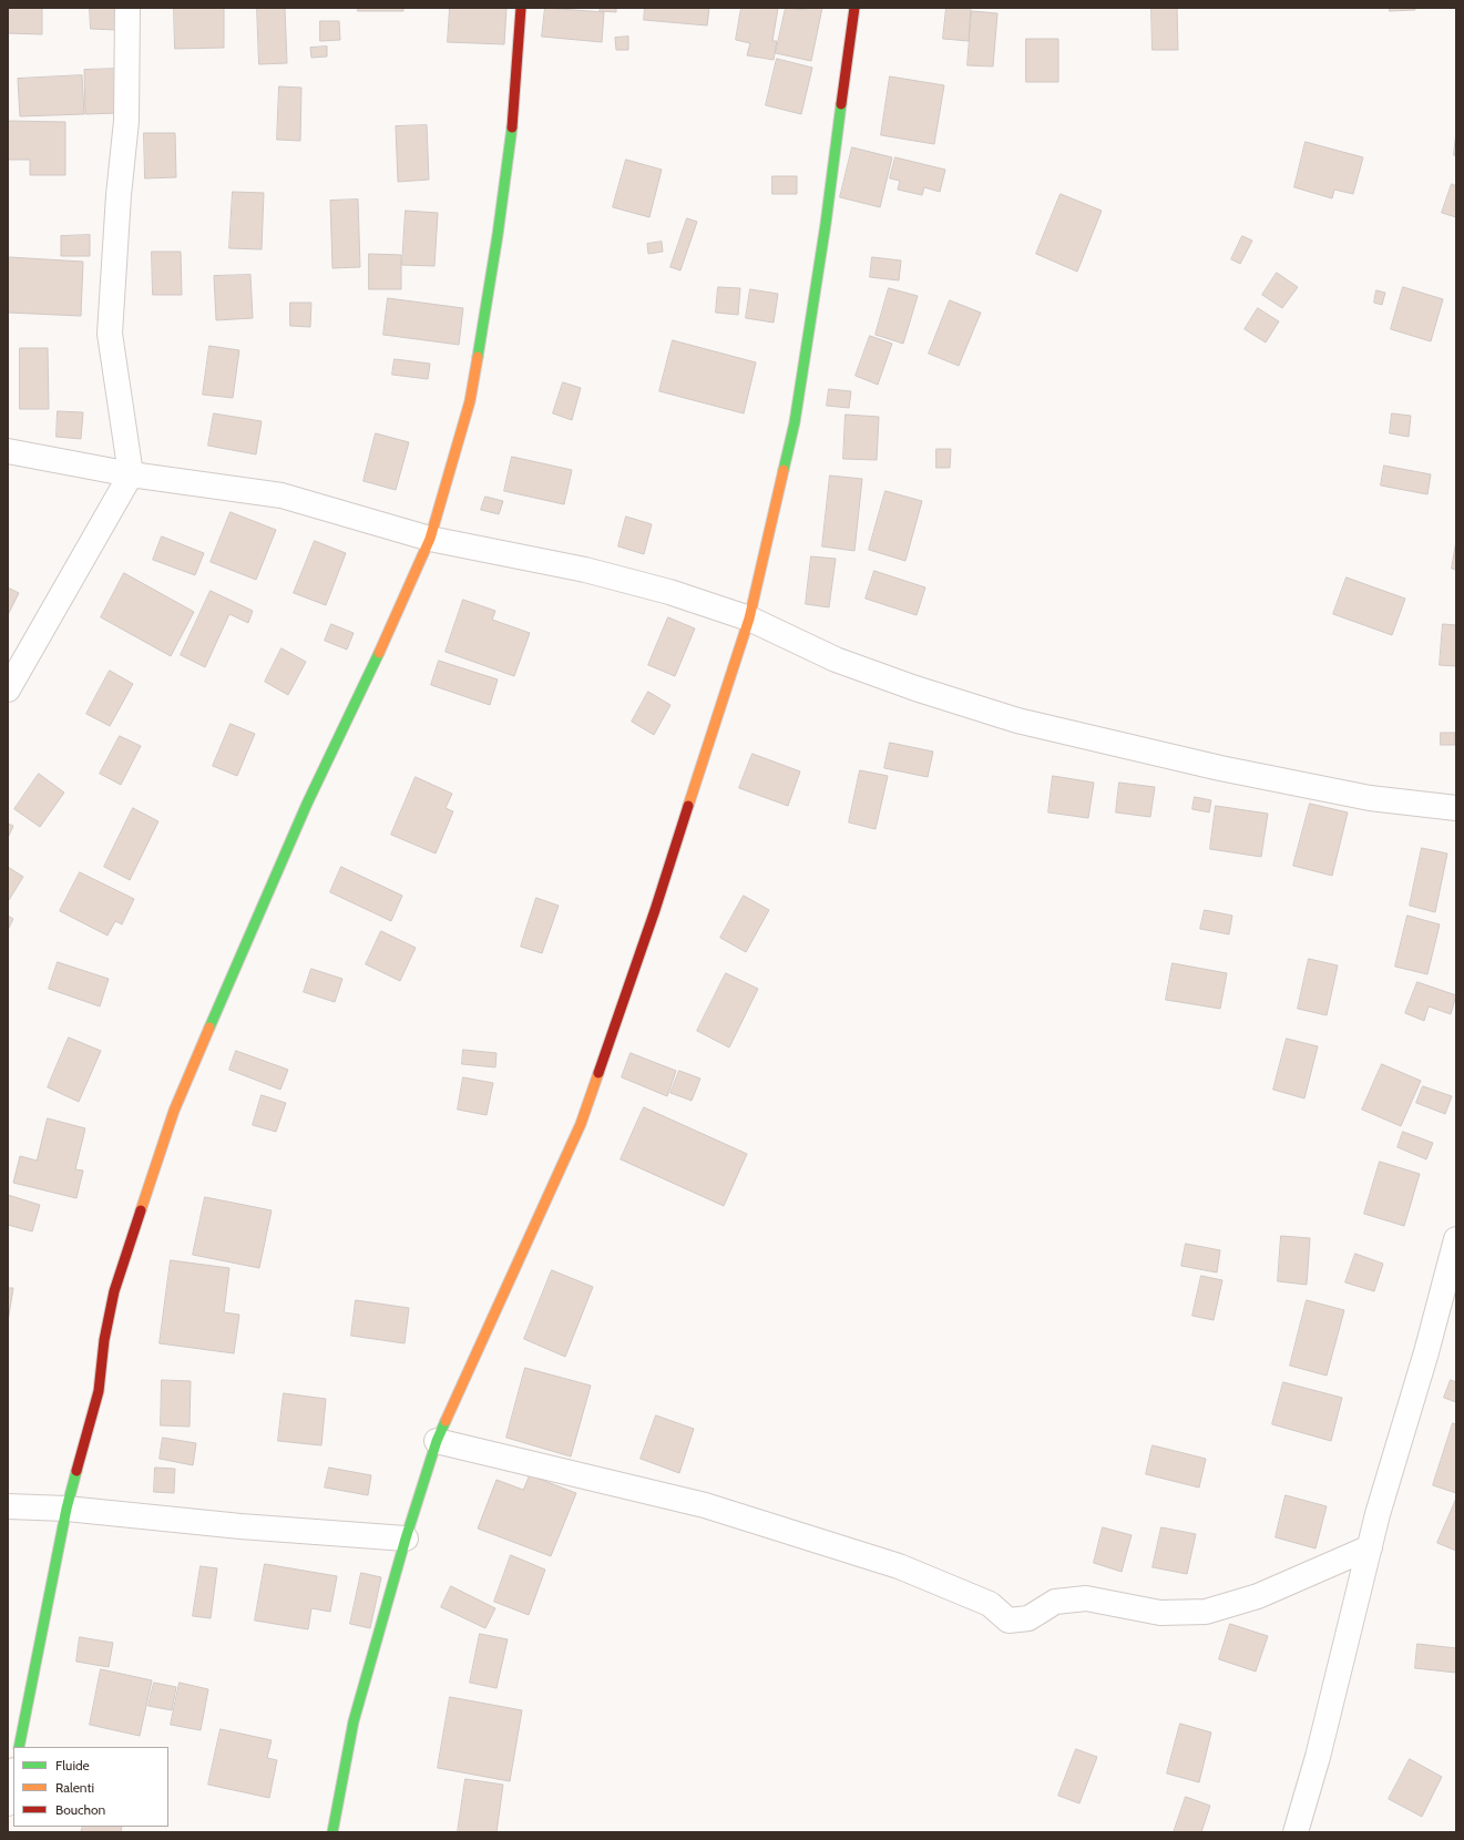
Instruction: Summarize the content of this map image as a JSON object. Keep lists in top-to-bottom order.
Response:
{
  "legend": ["Fluide", "Ralenti", "Bouchon"]
}
